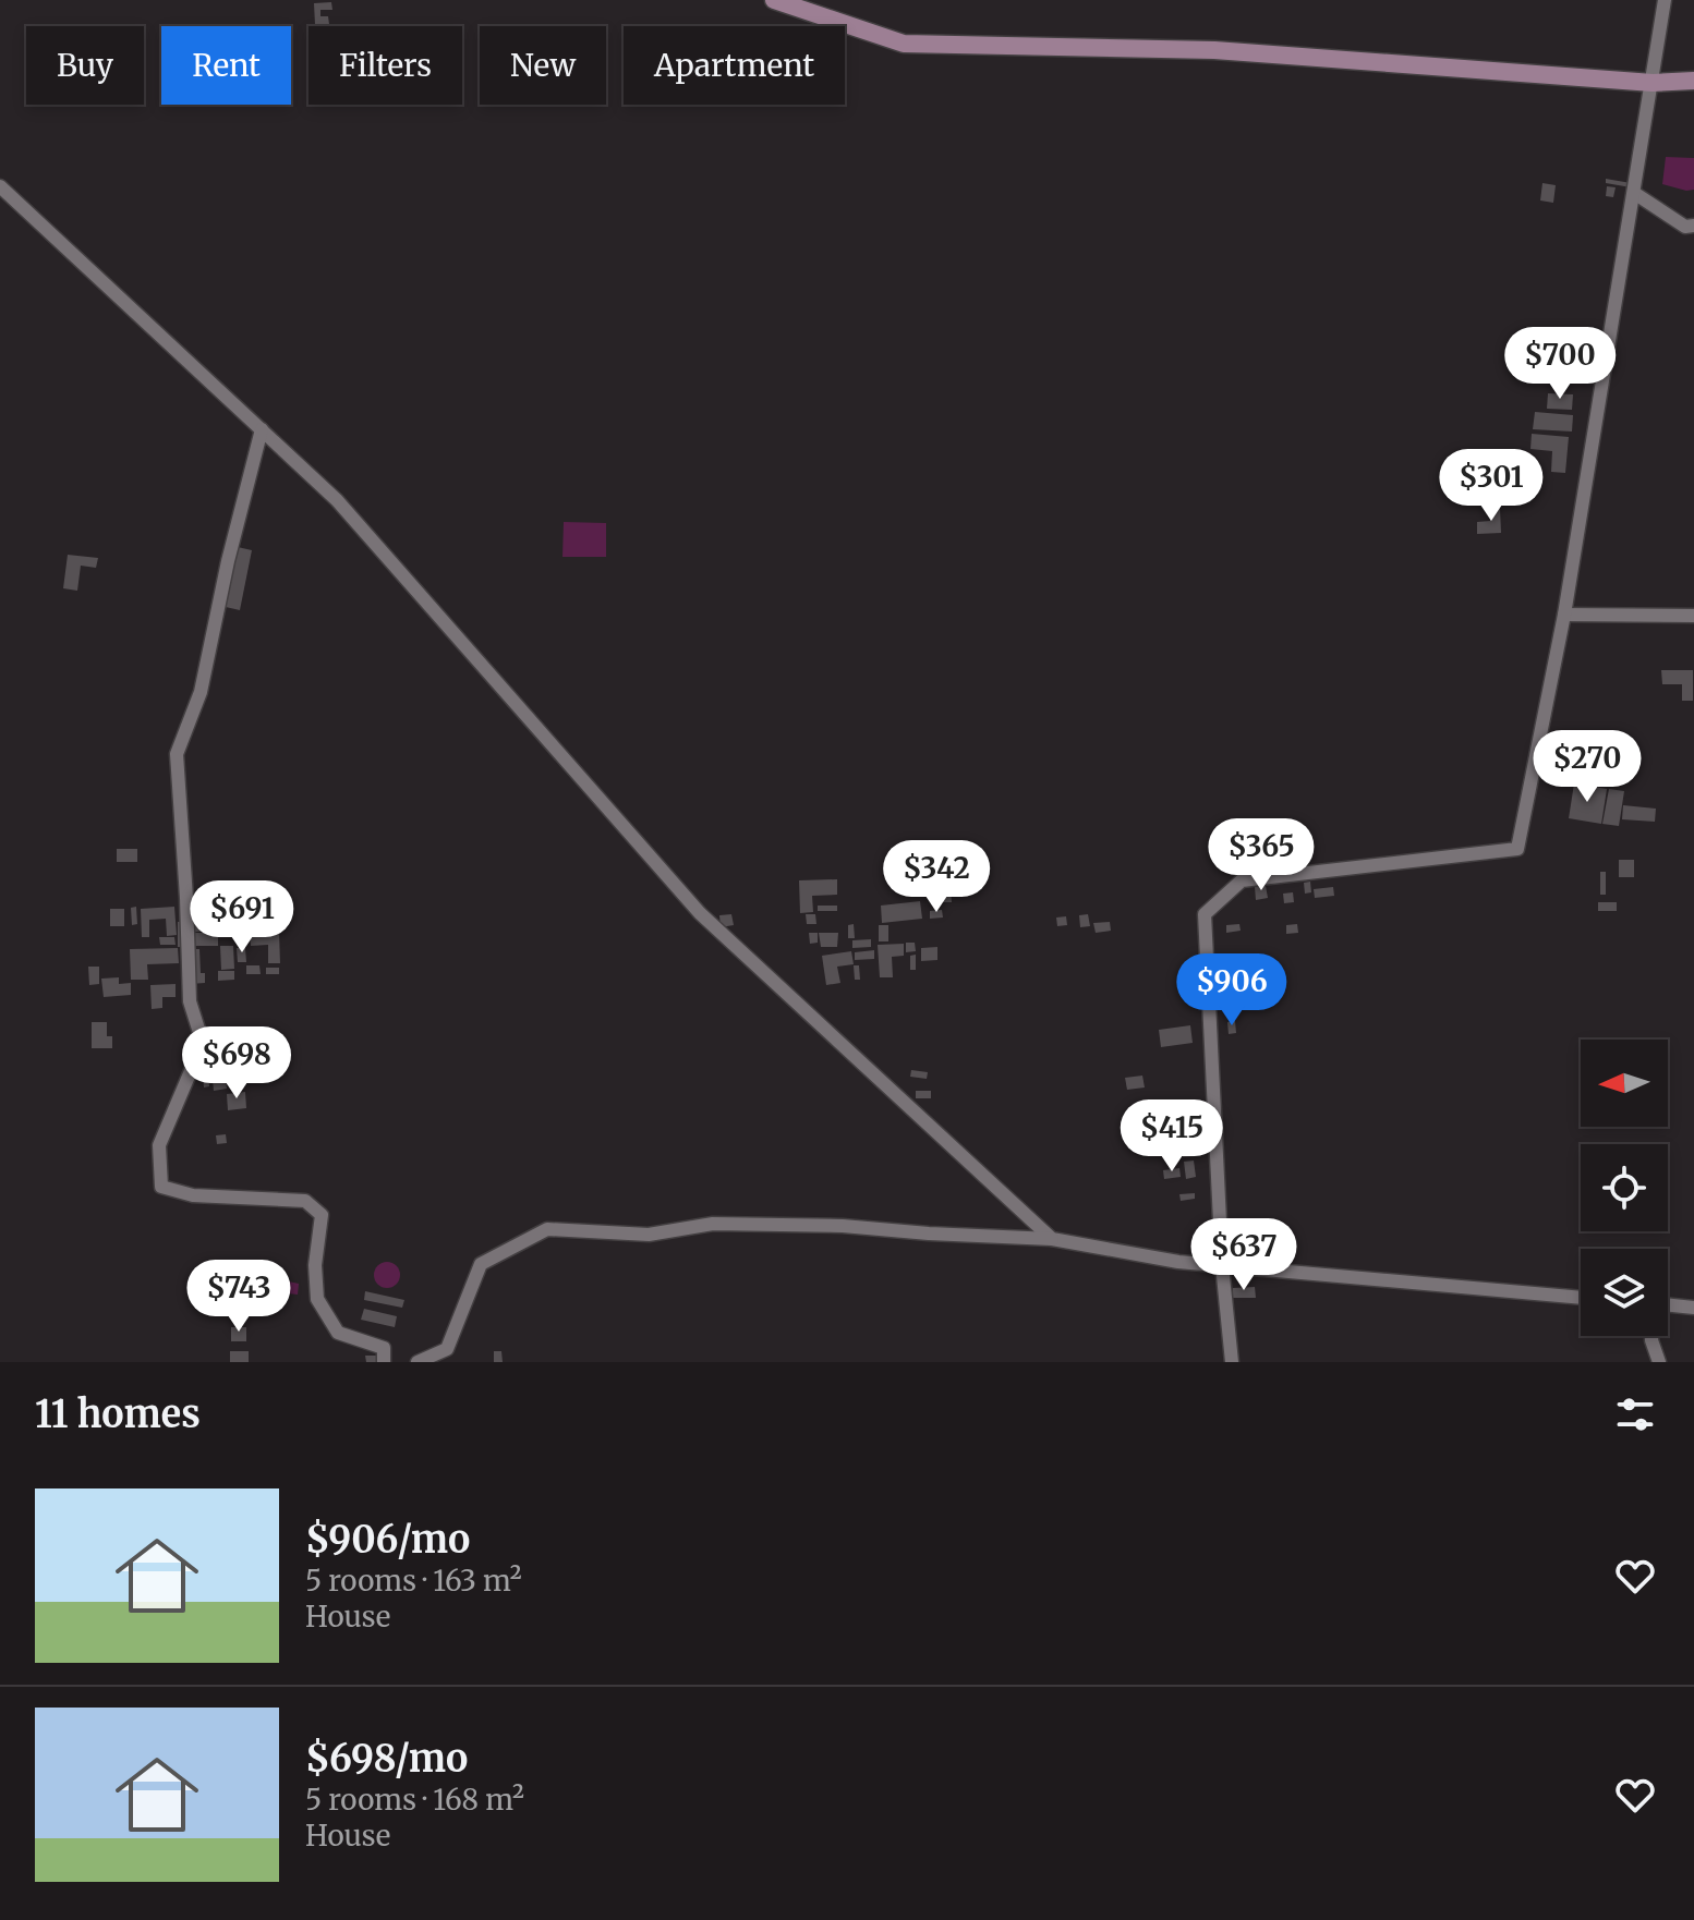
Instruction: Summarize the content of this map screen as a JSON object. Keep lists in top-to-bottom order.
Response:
{
  "north": "left",
  "page": {
    "chip": [
      "Buy",
      "Rent",
      "Filters",
      "New",
      "Apartment"
    ],
    "price": [
      "$700",
      "$301",
      "$270",
      "$365",
      "$342",
      "$691",
      "$906",
      "$698",
      "$415",
      "$637",
      "$743"
    ],
    "heading": "11 homes",
    "list": [
      {
        "name": "$906/mo",
        "note": "5 rooms · 163 m² · House"
      },
      {
        "name": "$698/mo",
        "note": "5 rooms · 168 m² · House"
      }
    ]
  }
}
